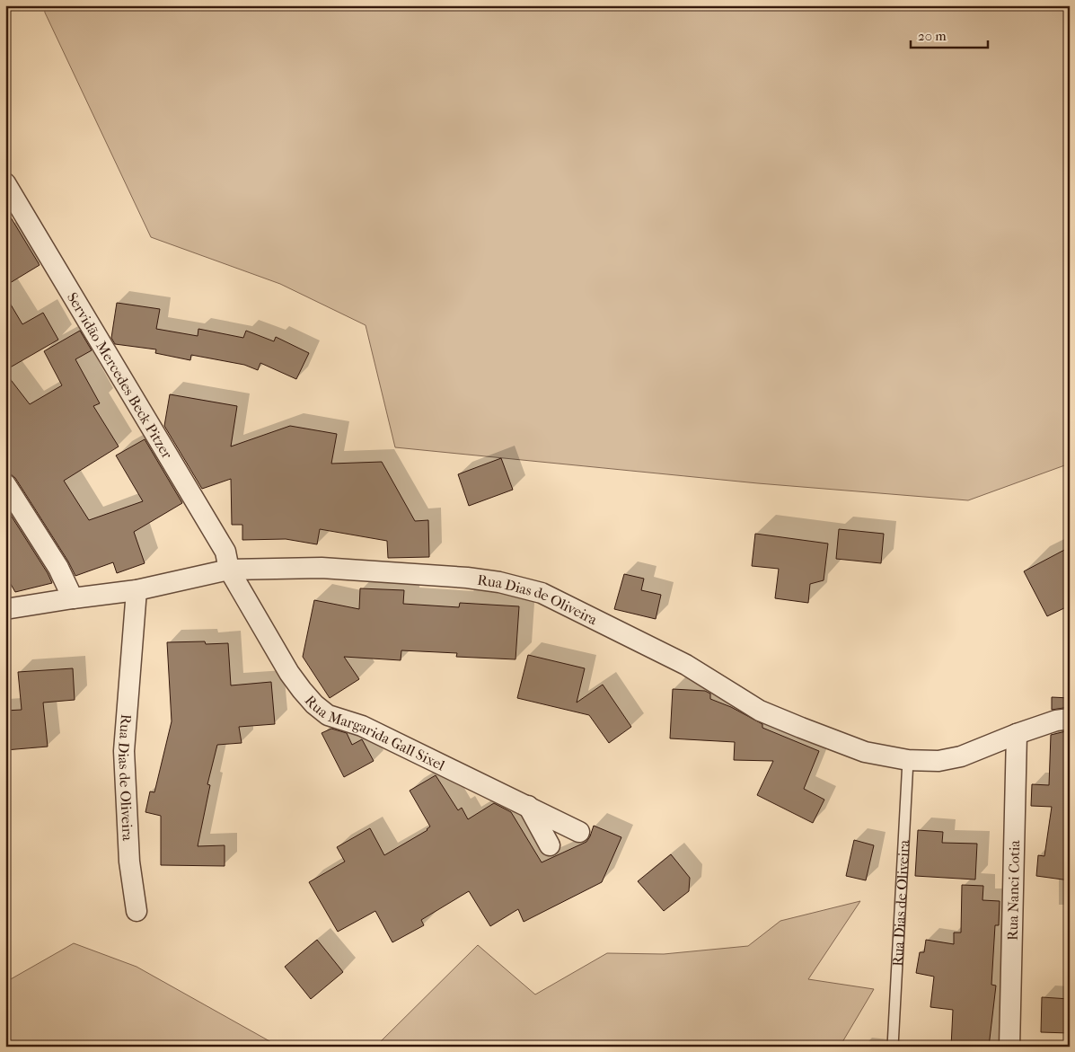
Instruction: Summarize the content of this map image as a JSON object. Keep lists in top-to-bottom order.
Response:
{
  "streets": {
    "street": [
      "Servidão Mercedes Beck Pitzer",
      "Rua Dias de Oliveira",
      "Rua Margarida Gall Sixel",
      "Rua Nanci Cotia"
    ]
  },
  "crossings": [
    ["Servidão Mercedes Beck Pitzer", "Rua Dias de Oliveira"],
    ["Servidão Mercedes Beck Pitzer", "Rua Margarida Gall Sixel"],
    ["Rua Dias de Oliveira", "Rua Margarida Gall Sixel"],
    ["Rua Dias de Oliveira", "Rua Nanci Cotia"]
  ],
  "scale_bar": "20 m"
}
